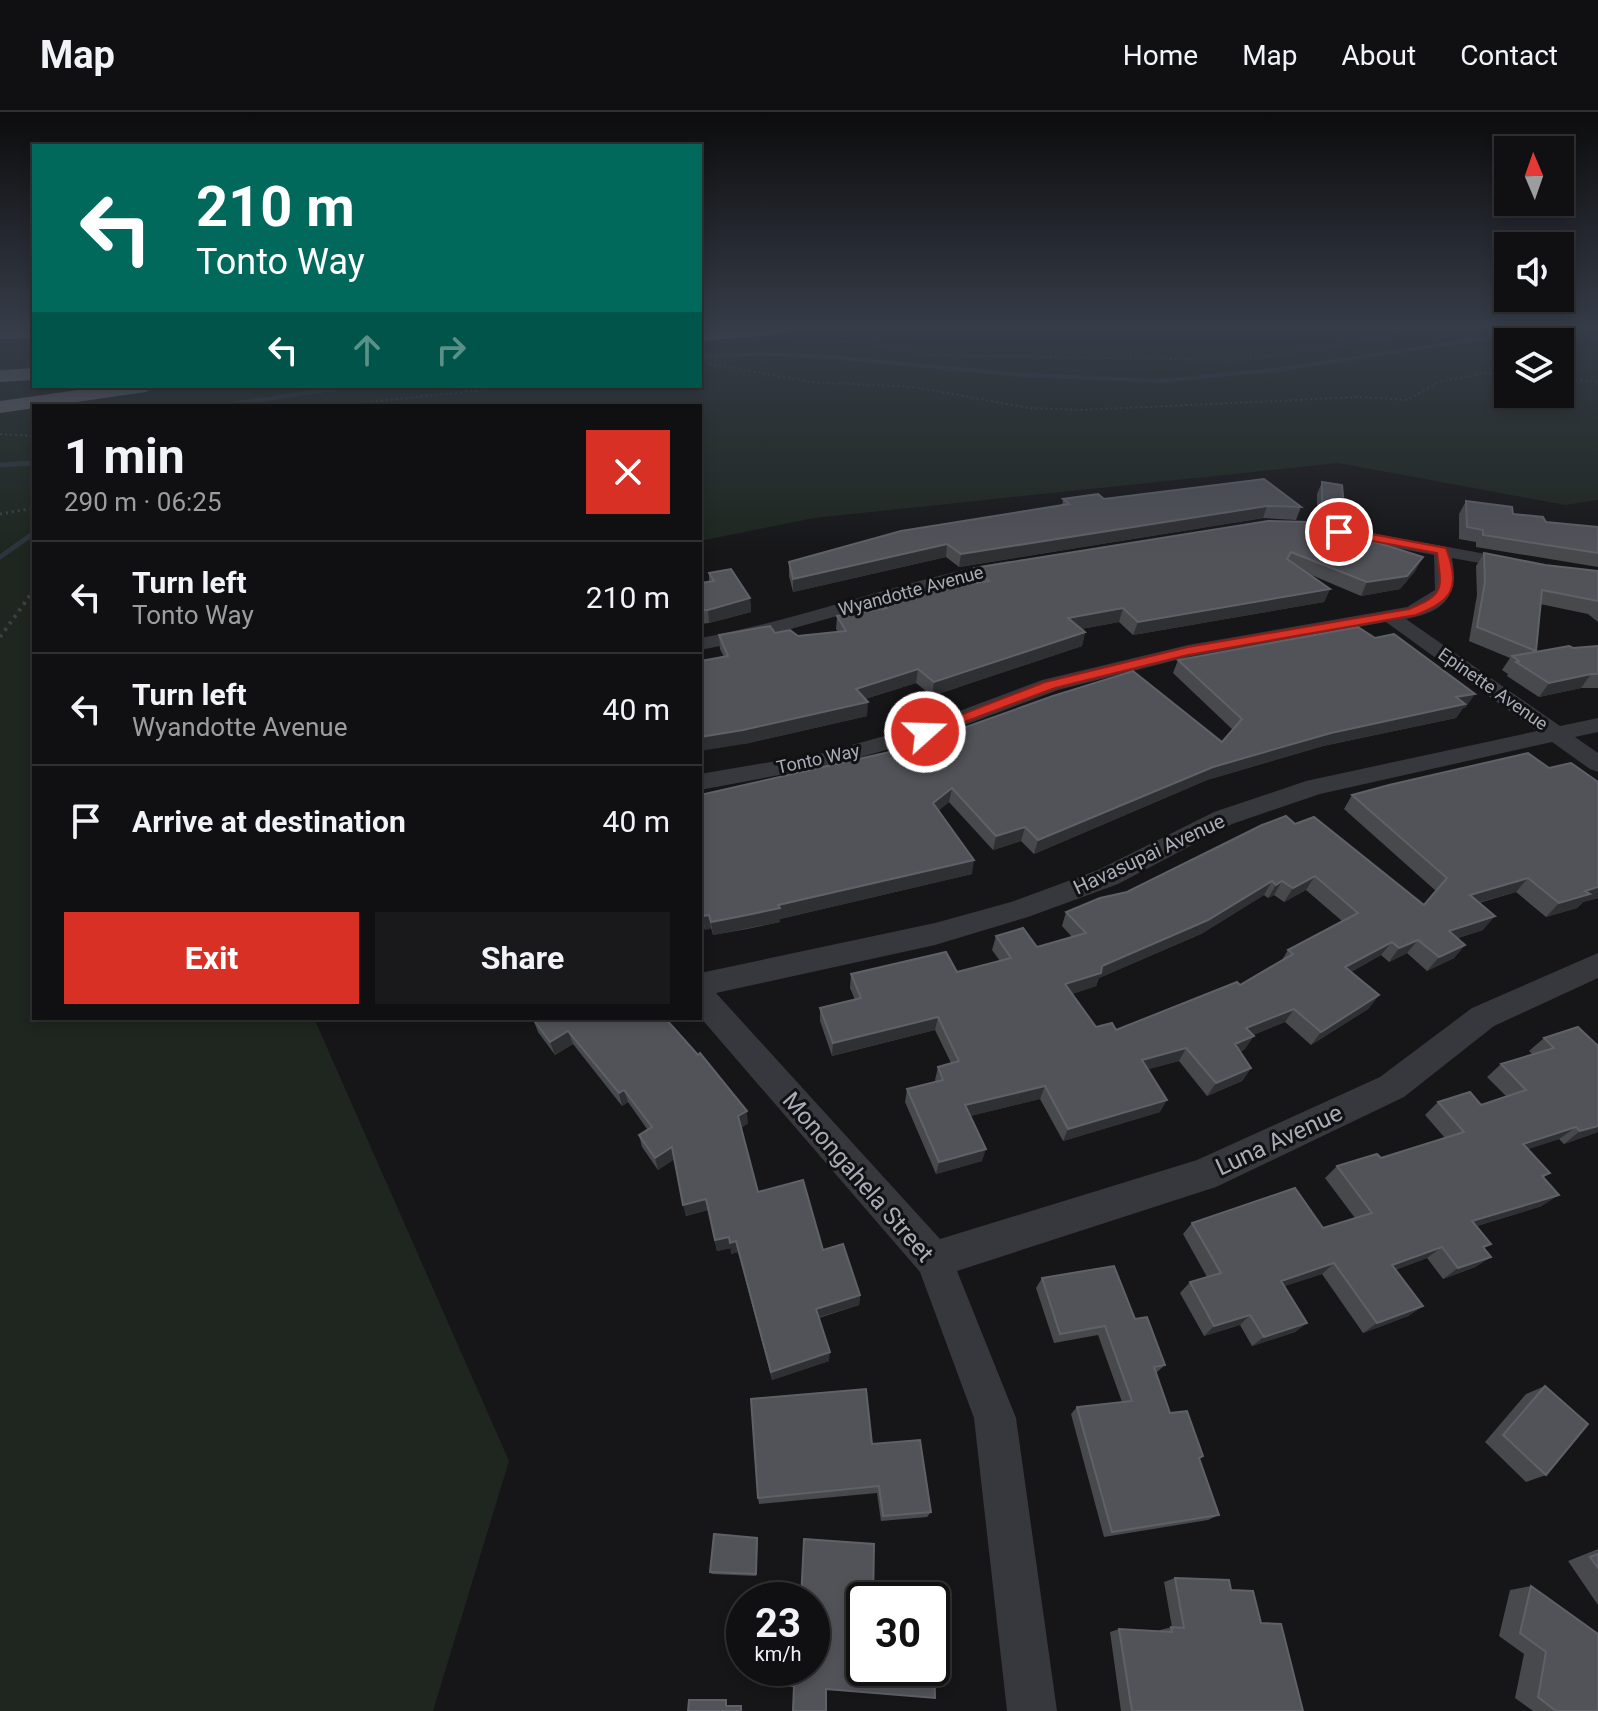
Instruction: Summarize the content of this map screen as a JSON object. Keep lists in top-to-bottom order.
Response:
{
  "streets": {
    "street": [
      "Wyandotte Avenue",
      "Epinette Avenue",
      "Tonto Way",
      "Havasupai Avenue",
      "Luna Avenue",
      "Monongahela Street"
    ]
  },
  "crossings": [
    ["Epinette Avenue", "Tonto Way"],
    ["Epinette Avenue", "Havasupai Avenue"],
    ["Luna Avenue", "Monongahela Street"]
  ],
  "north": "top",
  "page": {
    "header": "Map",
    "nav": [
      "Home",
      "Map",
      "About",
      "Contact"
    ],
    "turn": ["210 m", "Tonto Way"],
    "heading": ["1 min", "290 m · 06:25"],
    "list": [
      {
        "name": "Turn left",
        "note": "Tonto Way",
        "value": "210 m"
      },
      {
        "name": "Turn left",
        "note": "Wyandotte Avenue",
        "value": "40 m"
      },
      {
        "name": "Arrive at destination",
        "value": "40 m"
      }
    ],
    "buttons": ["Exit", "Share"],
    "speed": "23 km/h",
    "limit": "30"
  }
}
